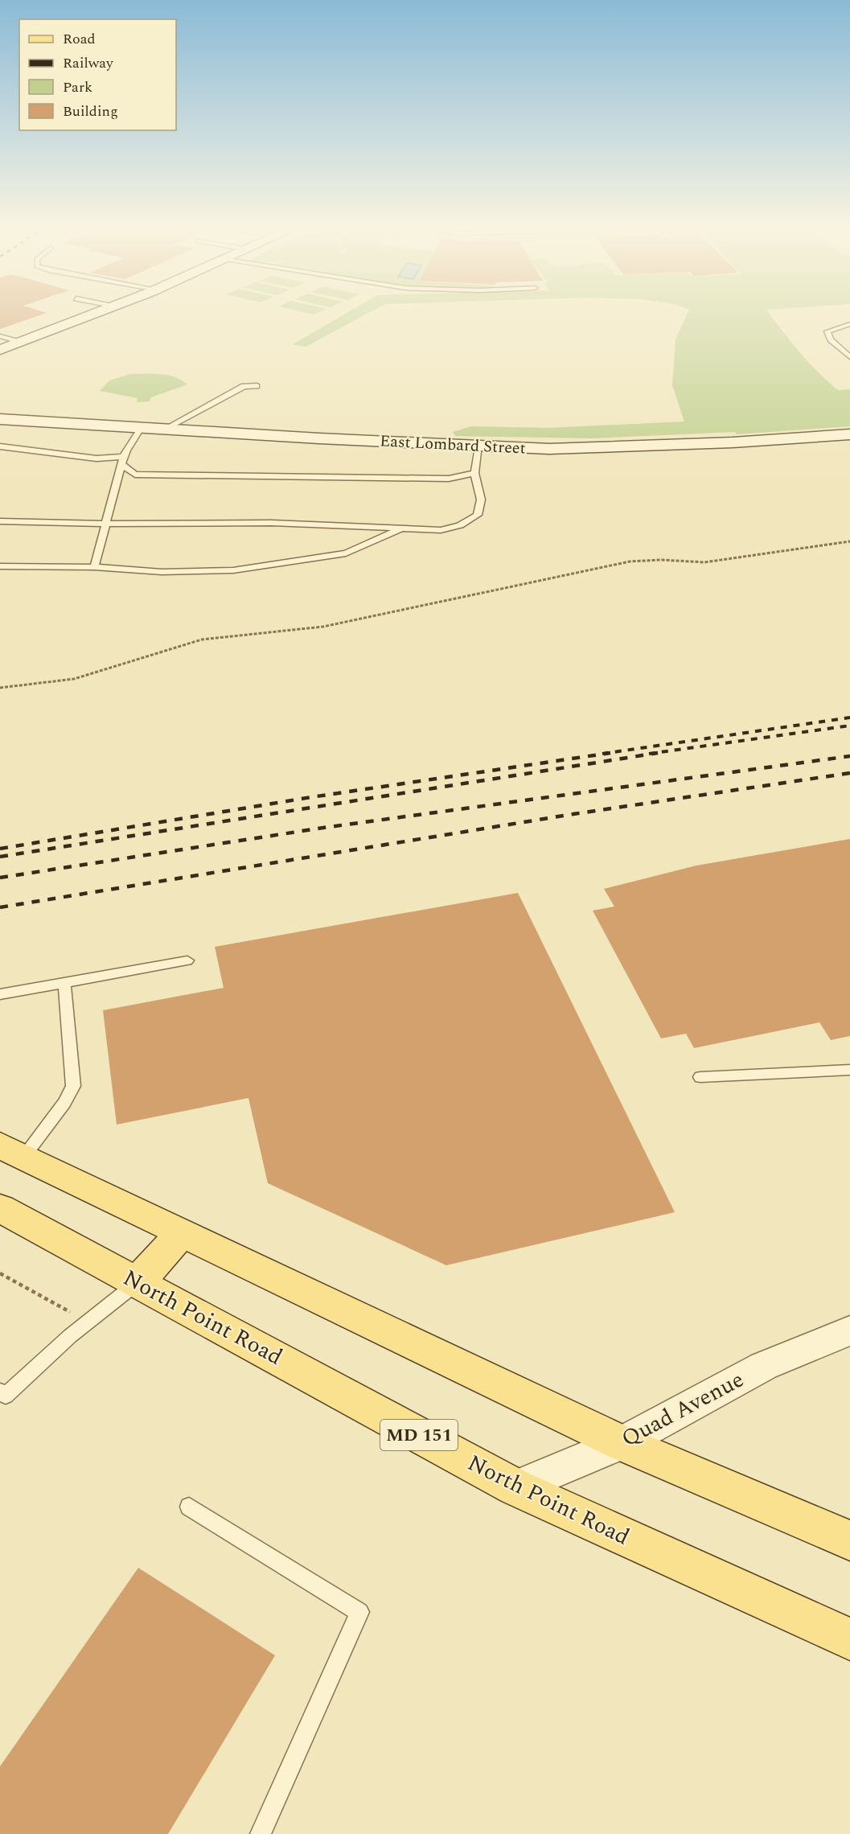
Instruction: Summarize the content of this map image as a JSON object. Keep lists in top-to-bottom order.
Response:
{
  "streets": {
    "main road": ["East Lombard Street", "North Point Road", "MD 151"],
    "street": ["Quad Avenue"]
  },
  "crossings": [
    ["North Point Road", "Quad Avenue"]
  ],
  "legend": [
    "Road",
    "Railway",
    "Park",
    "Building"
  ]
}
